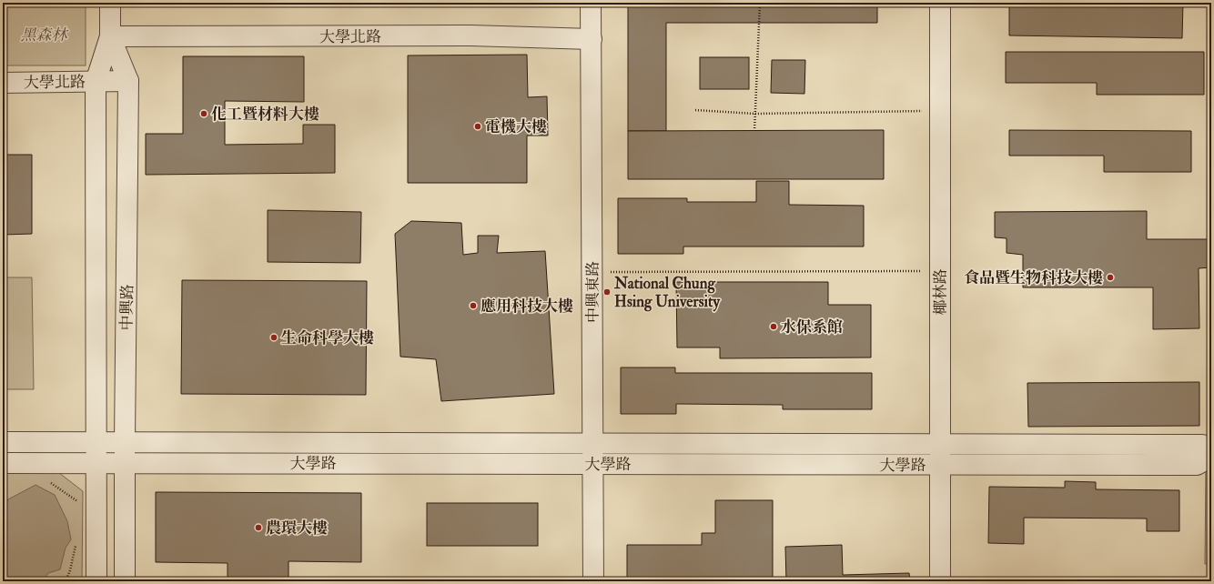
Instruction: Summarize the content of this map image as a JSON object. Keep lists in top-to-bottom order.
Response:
{
  "streets": {
    "street": [
      "大學北路",
      "中興東路",
      "椰林路",
      "中興路",
      "大學路"
    ]
  },
  "crossings": [
    ["大學北路", "中興東路"],
    ["大學北路", "中興路"],
    ["中興東路", "大學路"],
    ["椰林路", "大學路"],
    ["中興路", "大學路"]
  ],
  "parks": ["黑森林"],
  "places": [
    "化工暨材料大樓",
    "電機大樓",
    "食品暨生物科技大樓",
    "National Chung Hsing University",
    "應用科技大樓",
    "水保系館",
    "生命科學大樓",
    "農環大樓"
  ]
}
